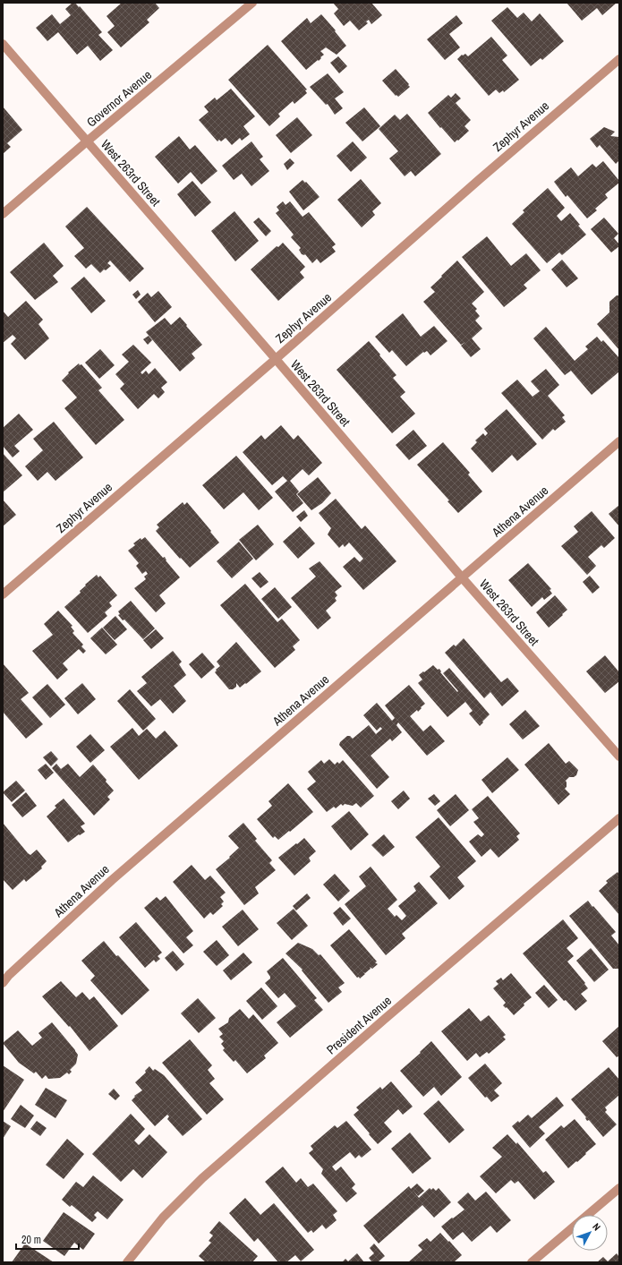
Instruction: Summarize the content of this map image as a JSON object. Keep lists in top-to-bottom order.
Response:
{
  "streets": {
    "street": [
      "Governor Avenue",
      "Zephyr Avenue",
      "West 263rd Street",
      "Athena Avenue",
      "President Avenue"
    ]
  },
  "crossings": [
    ["Governor Avenue", "West 263rd Street"],
    ["Zephyr Avenue", "West 263rd Street"],
    ["West 263rd Street", "Athena Avenue"]
  ],
  "scale_bar": "20 m",
  "north": "top right"
}
